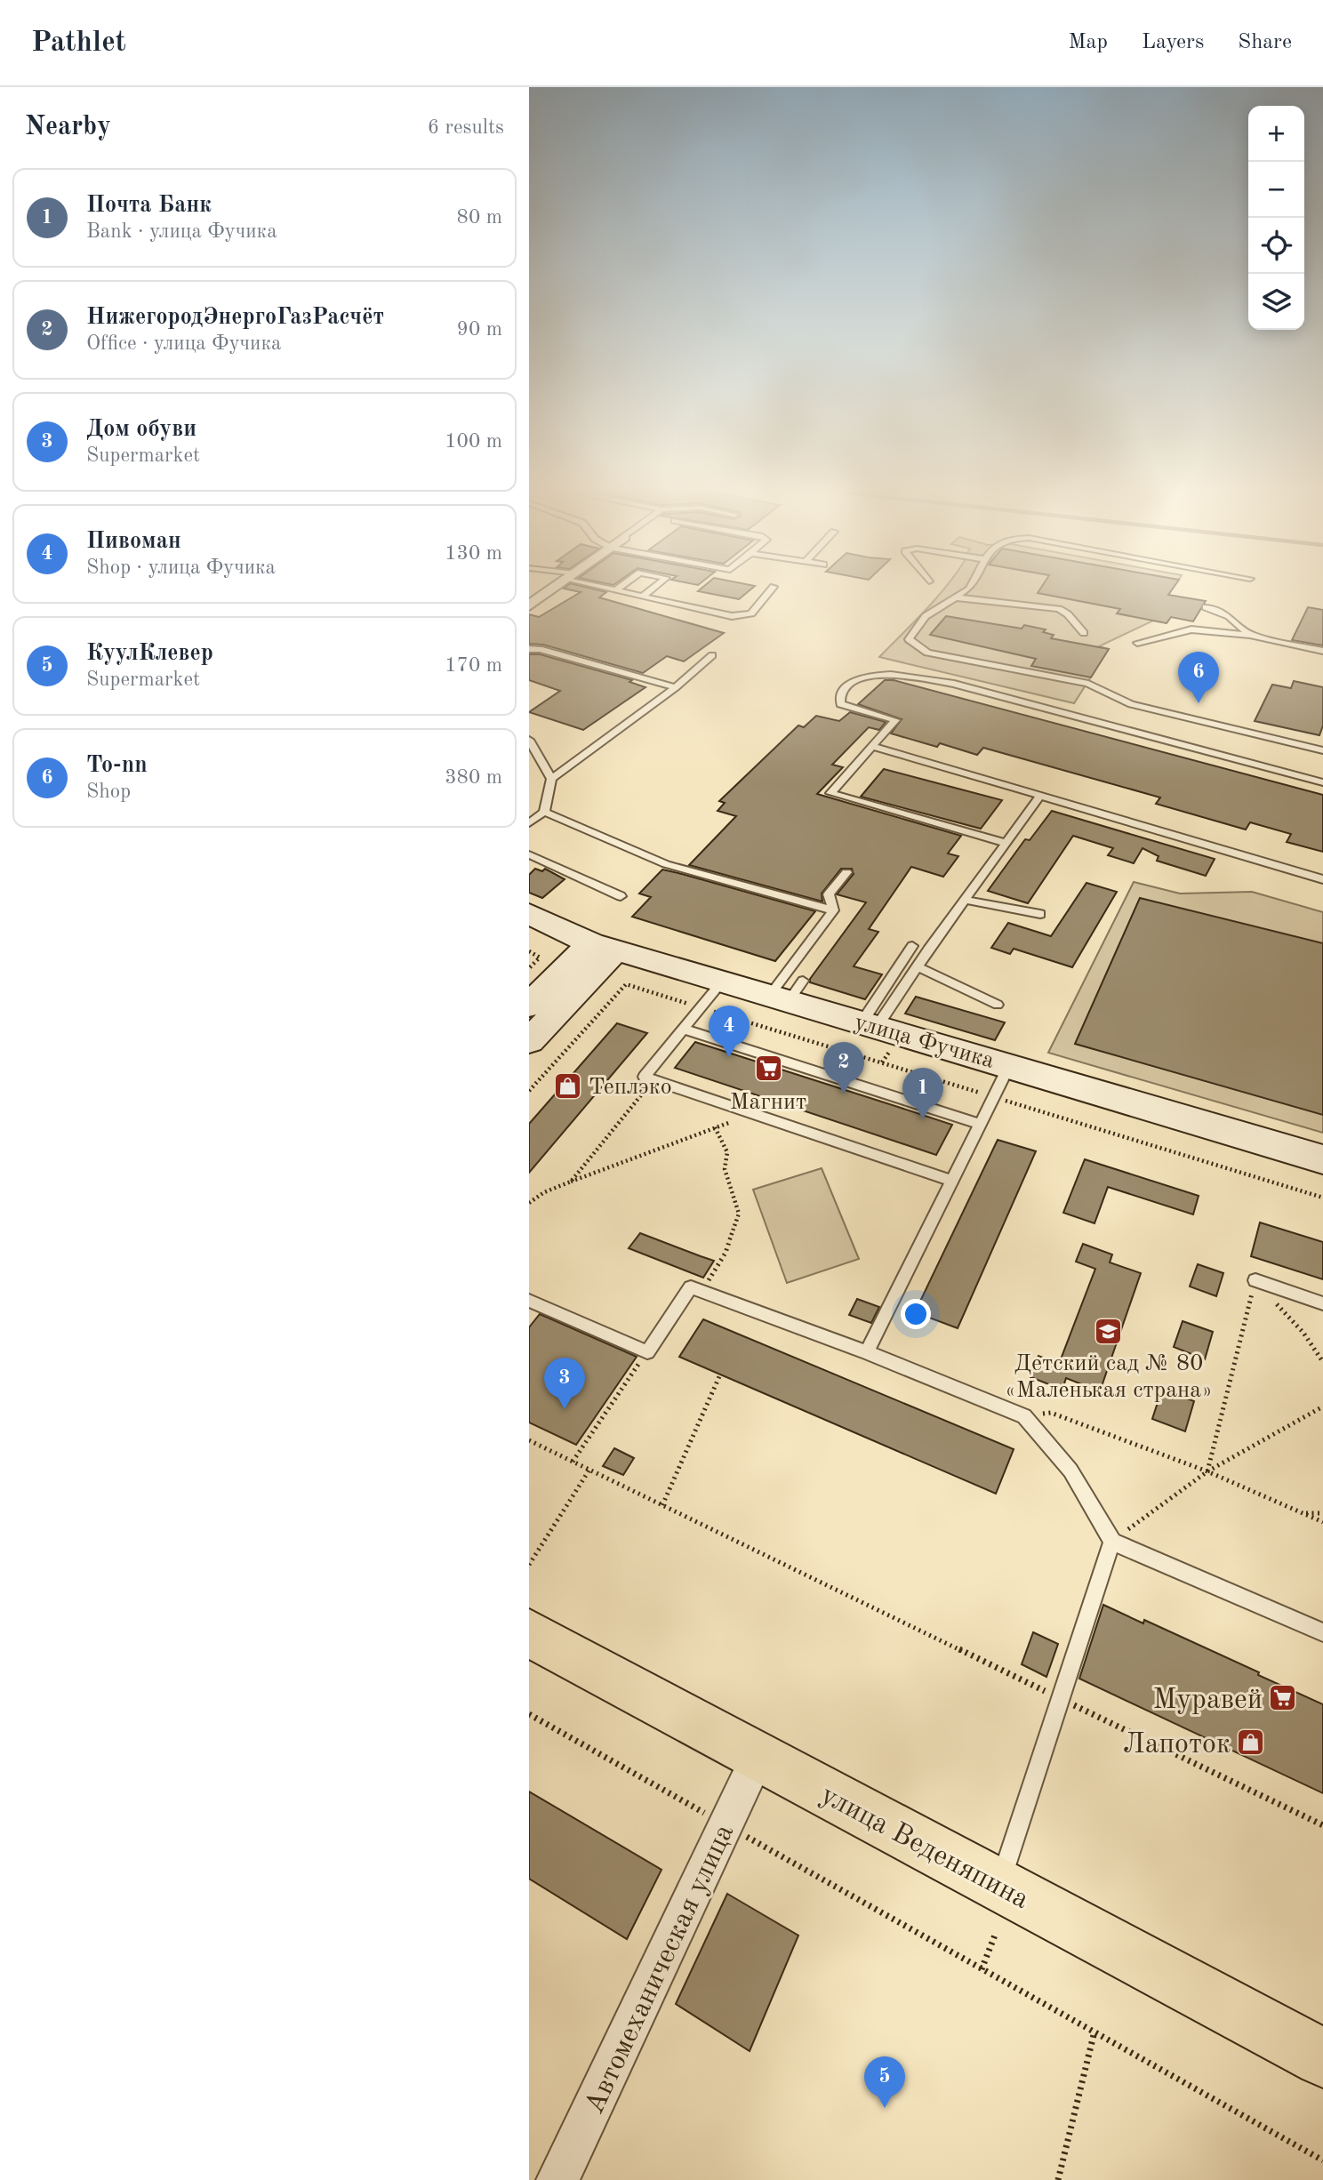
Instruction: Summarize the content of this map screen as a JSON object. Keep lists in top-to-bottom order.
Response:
{
  "streets": {
    "main road": ["улица Веденяпина"],
    "street": ["улица Фучика", "Автомеханическая улица"]
  },
  "crossings": [
    ["улица Веденяпина", "Автомеханическая улица"]
  ],
  "places": {
    "supermarket": ["Магнит", "Муравей"],
    "shop": ["Теплэко", "Лапоток"],
    "school or university": ["Детский сад № 80 «Маленькая страна»"]
  },
  "page": {
    "header": "Pathlet",
    "nav": ["Map", "Layers", "Share"],
    "heading": ["Nearby", "6 results"],
    "map_buttons": ["+", "−"],
    "list": [
      {
        "mark": "1",
        "name": "Почта Банк",
        "note": "Bank · улица Фучика",
        "value": "80 m"
      },
      {
        "mark": "2",
        "name": "НижегородЭнергоГазРасчёт",
        "note": "Office · улица Фучика",
        "value": "90 m"
      },
      {
        "mark": "3",
        "name": "Дом обуви",
        "note": "Supermarket",
        "value": "100 m"
      },
      {
        "mark": "4",
        "name": "Пивоман",
        "note": "Shop · улица Фучика",
        "value": "130 m"
      },
      {
        "mark": "5",
        "name": "КуулКлевер",
        "note": "Supermarket",
        "value": "170 m"
      },
      {
        "mark": "6",
        "name": "To-nn",
        "note": "Shop",
        "value": "380 m"
      }
    ],
    "pins": [
      "6",
      "4",
      "2",
      "1",
      "3",
      "5"
    ]
  }
}
